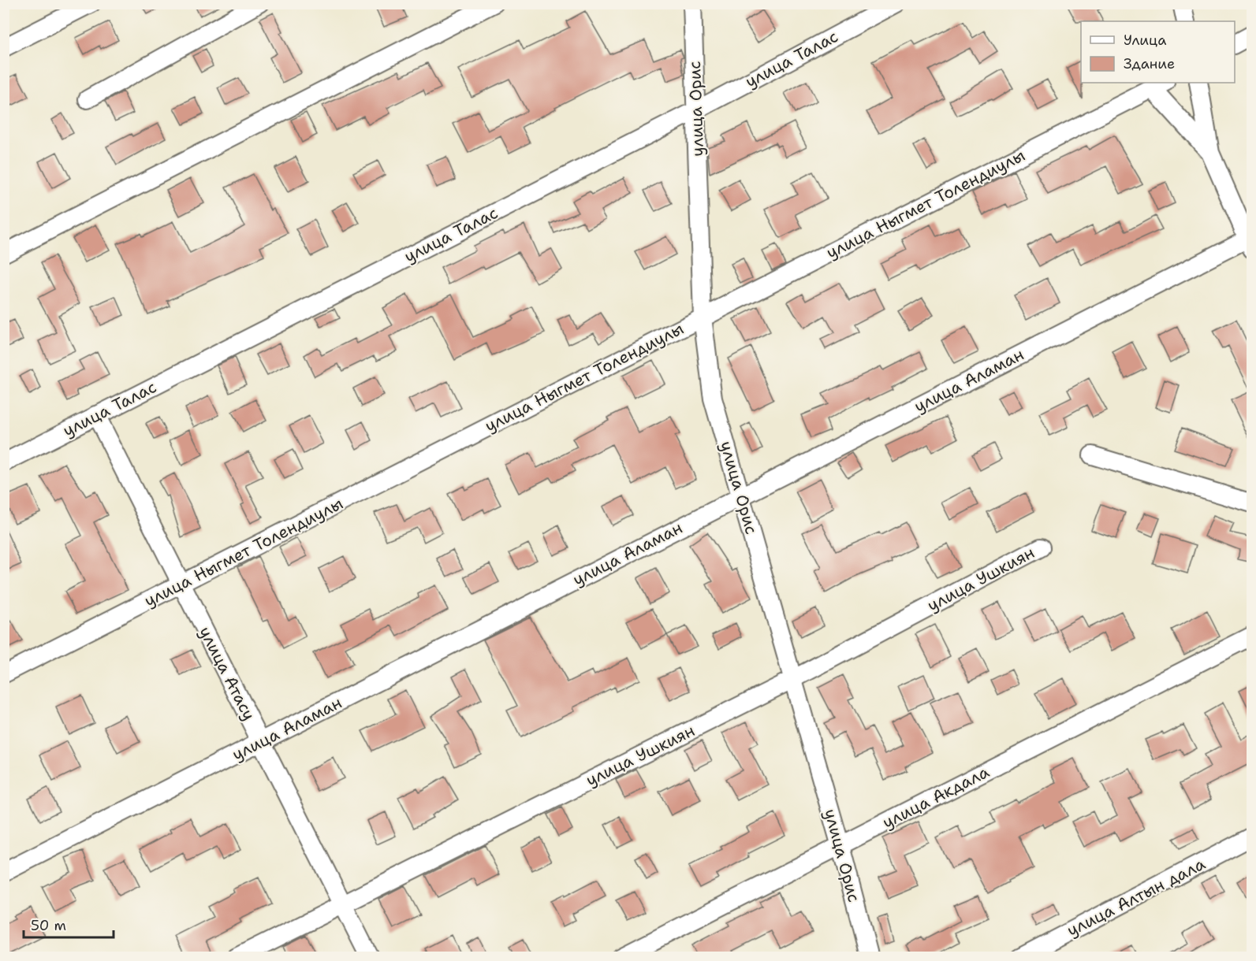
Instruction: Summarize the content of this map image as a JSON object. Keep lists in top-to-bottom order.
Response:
{
  "streets": {
    "street": [
      "улица Талас",
      "улица Орис",
      "улица Ныгмет Толендиулы",
      "улица Аламан",
      "улица Ушкиян",
      "улица Атасу",
      "улица Акдала",
      "улица Алтын дала"
    ]
  },
  "crossings": [
    ["улица Талас", "улица Орис"],
    ["улица Талас", "улица Атасу"],
    ["улица Орис", "улица Ныгмет Толендиулы"],
    ["улица Орис", "улица Аламан"],
    ["улица Орис", "улица Ушкиян"],
    ["улица Орис", "улица Акдала"],
    ["улица Ныгмет Толендиулы", "улица Атасу"],
    ["улица Аламан", "улица Атасу"],
    ["улица Ушкиян", "улица Атасу"]
  ],
  "legend": ["Улица", "Здание"],
  "scale_bar": "50 m"
}
